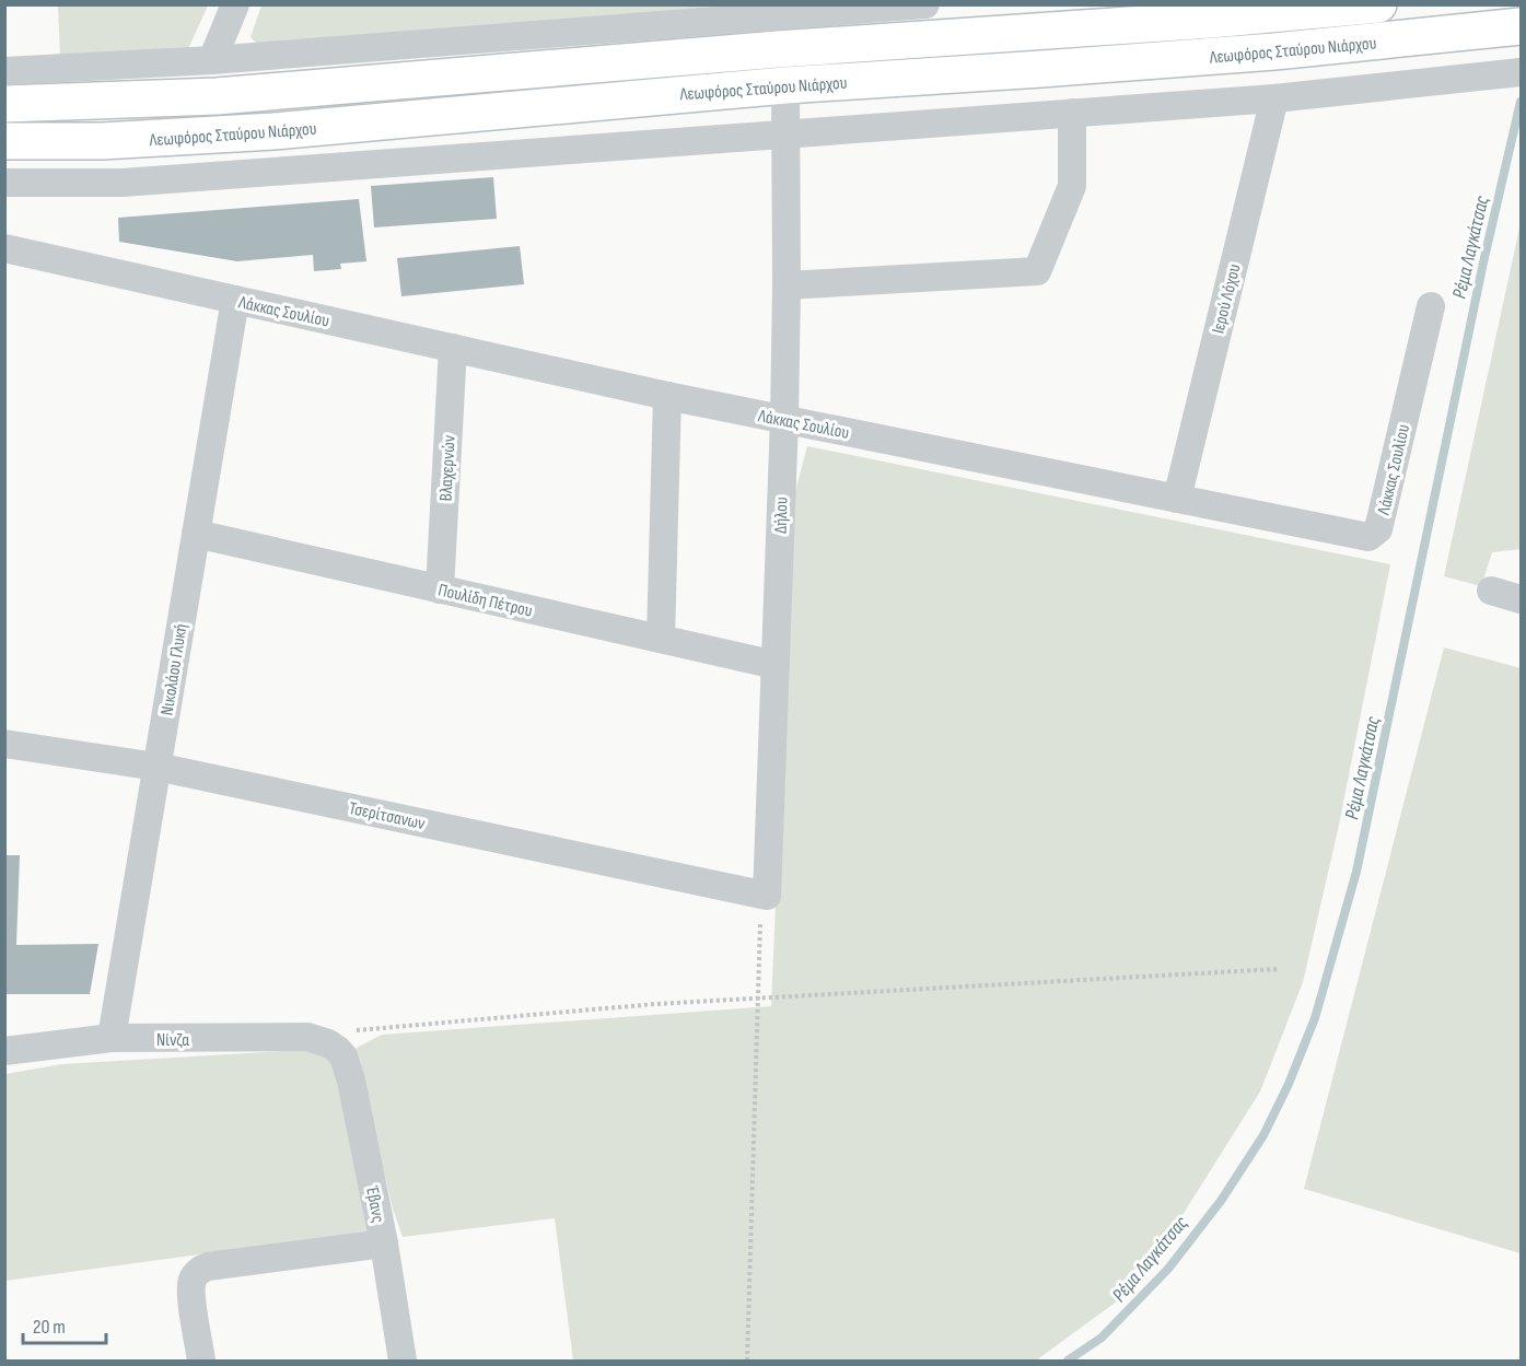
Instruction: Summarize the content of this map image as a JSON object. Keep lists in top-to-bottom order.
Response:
{
  "streets": {
    "main road": ["Λεωφόρος Σταύρου Νιάρχου"],
    "street": [
      "Ιερού Λόχου",
      "Λάκκας Σουλίου",
      "Βλαχερνών",
      "Δήλου",
      "Πουλίδη Πέτρου",
      "Νικολάου Γλυκή",
      "Τσερίτσανων",
      "Νίνζα",
      "Έβανς"
    ]
  },
  "crossings": [
    ["Λεωφόρος Σταύρου Νιάρχου", "Δήλου"],
    ["Ιερού Λόχου", "Λάκκας Σουλίου"],
    ["Λάκκας Σουλίου", "Βλαχερνών"],
    ["Λάκκας Σουλίου", "Δήλου"],
    ["Λάκκας Σουλίου", "Νικολάου Γλυκή"],
    ["Βλαχερνών", "Πουλίδη Πέτρου"],
    ["Δήλου", "Πουλίδη Πέτρου"],
    ["Δήλου", "Τσερίτσανων"],
    ["Πουλίδη Πέτρου", "Νικολάου Γλυκή"],
    ["Νικολάου Γλυκή", "Τσερίτσανων"],
    ["Νικολάου Γλυκή", "Νίνζα"],
    ["Νίνζα", "Έβανς"]
  ],
  "water": ["Ρέμα Λαγκάτσας"],
  "scale_bar": "20 m"
}
